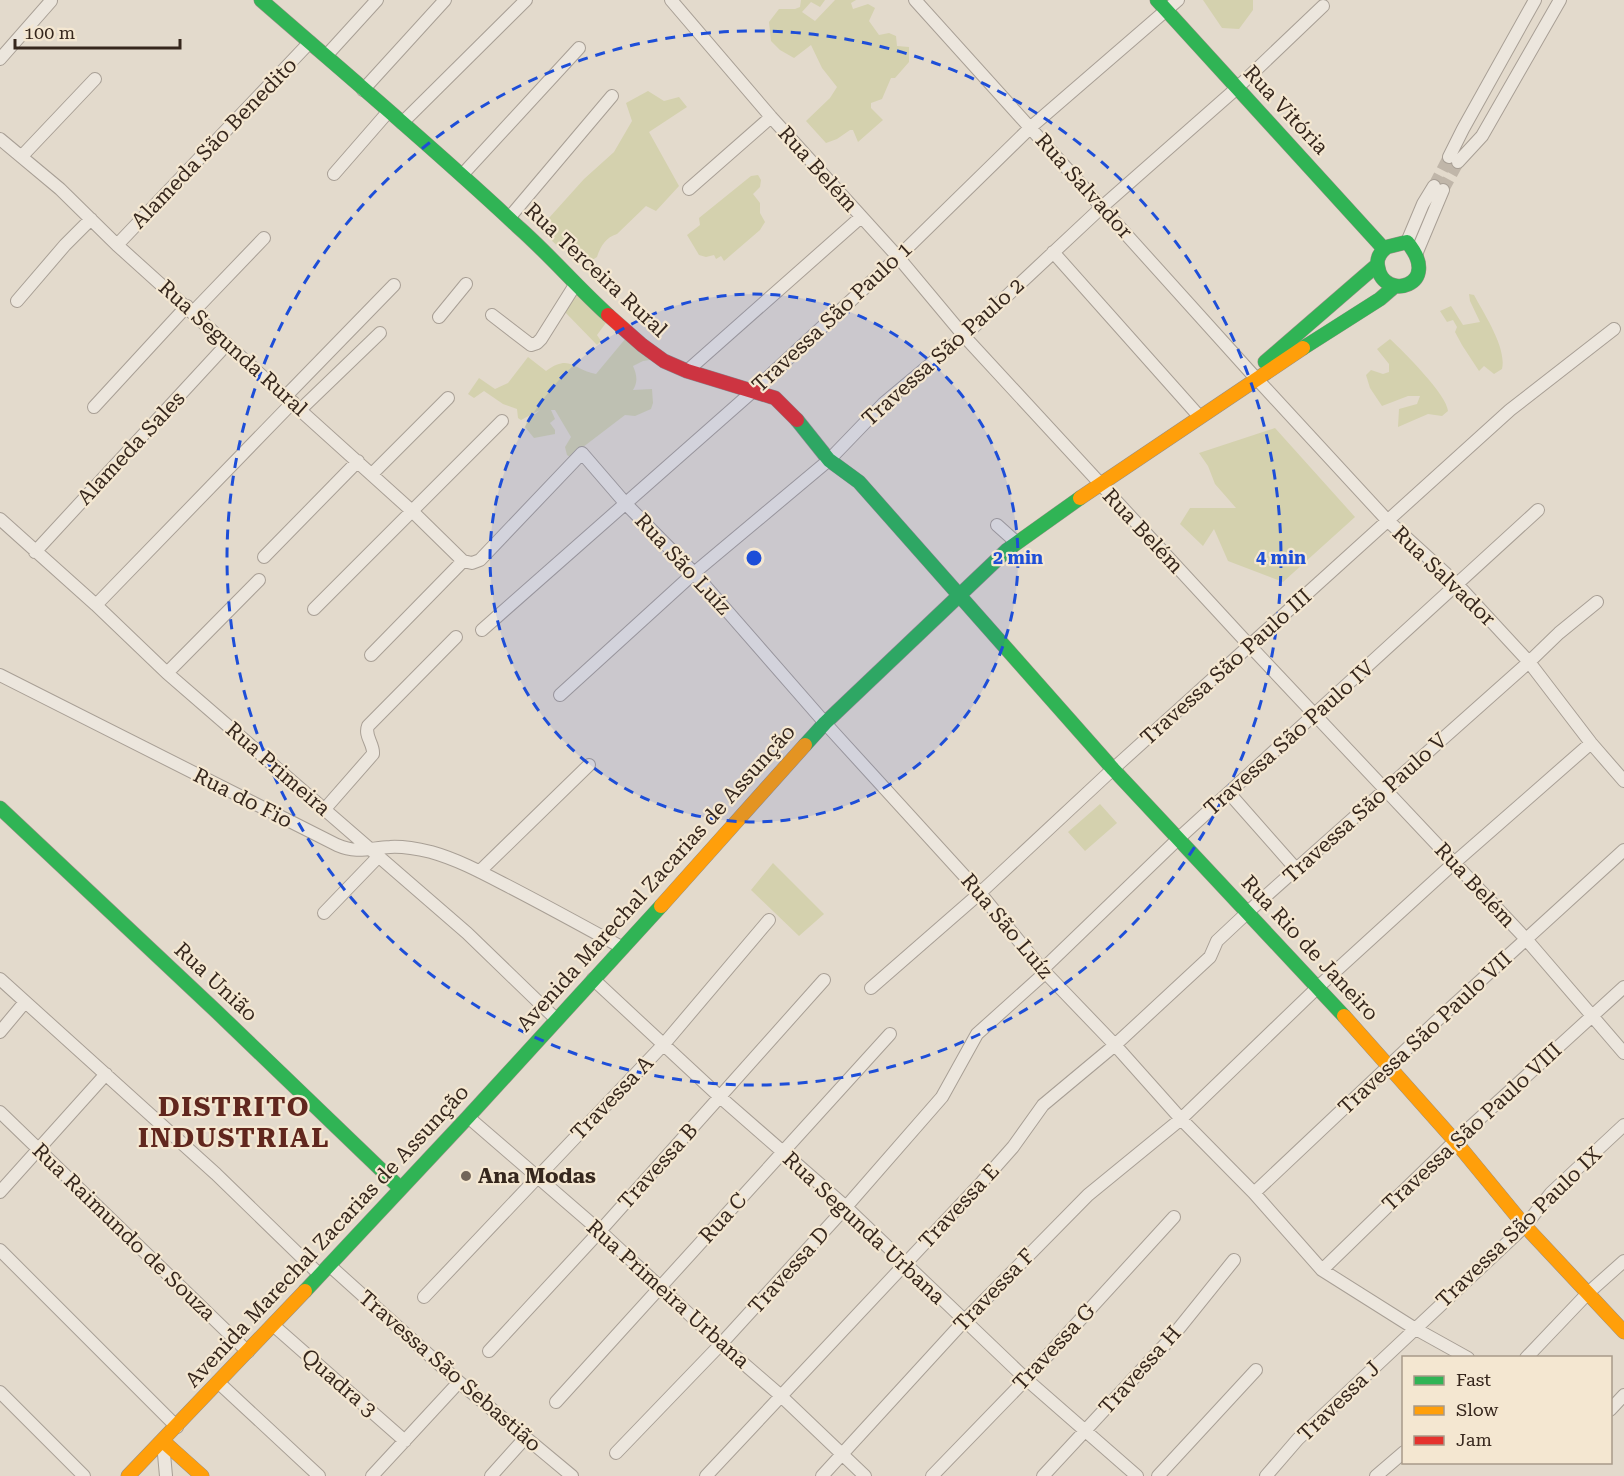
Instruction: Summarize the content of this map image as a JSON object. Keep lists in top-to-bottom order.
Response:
{
  "streets": {
    "street": [
      "Rua Vitória",
      "Alameda São Benedito",
      "Rua Belém",
      "Rua Salvador",
      "Rua Terceira Rural",
      "Travessa São Paulo 1",
      "Rua Segunda Rural",
      "Travessa São Paulo 2",
      "Alameda Sales",
      "Rua São Luíz",
      "Travessa São Paulo III",
      "Travessa São Paulo IV",
      "Rua Primeira",
      "Rua do Fio",
      "Travessa São Paulo V",
      "Avenida Marechal Zacarias de Assunção",
      "Rua Rio de Janeiro",
      "Rua União",
      "Travessa São Paulo VII",
      "Travessa A",
      "Travessa São Paulo VIII",
      "Travessa B",
      "Travessa E",
      "Rua C",
      "Travessa São Paulo IX",
      "Rua Segunda Urbana",
      "Rua Raimundo de Souza",
      "Travessa D",
      "Travessa F",
      "Rua Primeira Urbana",
      "Travessa G",
      "Travessa H",
      "Travessa São Sebastião",
      "Quadra 3",
      "Travessa J"
    ]
  },
  "crossings": [
    ["Rua Vitória", "Travessa São Paulo 1"],
    ["Rua Vitória", "Travessa São Paulo 2"],
    ["Rua Vitória", "Avenida Marechal Zacarias de Assunção"],
    ["Alameda São Benedito", "Rua Terceira Rural"],
    ["Alameda São Benedito", "Rua Segunda Rural"],
    ["Rua Belém", "Travessa São Paulo 1"],
    ["Rua Belém", "Travessa São Paulo 2"],
    ["Rua Belém", "Travessa São Paulo III"],
    ["Rua Belém", "Travessa São Paulo IV"],
    ["Rua Belém", "Travessa São Paulo V"],
    ["Rua Belém", "Avenida Marechal Zacarias de Assunção"],
    ["Rua Belém", "Travessa São Paulo VII"],
    ["Rua Belém", "Travessa São Paulo VIII"],
    ["Rua Belém", "Travessa F"],
    ["Rua Salvador", "Travessa São Paulo 1"],
    ["Rua Salvador", "Travessa São Paulo 2"],
    ["Rua Salvador", "Travessa São Paulo III"],
    ["Rua Salvador", "Travessa São Paulo IV"],
    ["Rua Salvador", "Travessa São Paulo V"],
    ["Rua Salvador", "Avenida Marechal Zacarias de Assunção"],
    ["Rua Salvador", "Travessa F"],
    ["Rua Terceira Rural", "Travessa São Paulo 1"],
    ["Rua Terceira Rural", "Travessa São Paulo 2"],
    ["Rua Terceira Rural", "Avenida Marechal Zacarias de Assunção"],
    ["Rua Terceira Rural", "Rua Rio de Janeiro"],
    ["Travessa São Paulo 1", "Rua São Luíz"],
    ["Rua Segunda Rural", "Alameda Sales"],
    ["Rua Segunda Rural", "Rua São Luíz"],
    ["Travessa São Paulo 2", "Rua São Luíz"],
    ["Alameda Sales", "Rua Primeira"],
    ["Rua São Luíz", "Travessa São Paulo III"],
    ["Rua São Luíz", "Travessa São Paulo IV"],
    ["Rua São Luíz", "Travessa São Paulo V"],
    ["Rua São Luíz", "Avenida Marechal Zacarias de Assunção"],
    ["Rua São Luíz", "Travessa São Paulo VII"],
    ["Rua São Luíz", "Travessa São Paulo VIII"],
    ["Rua São Luíz", "Travessa E"],
    ["Rua São Luíz", "Travessa São Paulo IX"],
    ["Rua São Luíz", "Travessa D"],
    ["Rua São Luíz", "Travessa F"],
    ["Rua São Luíz", "Travessa J"],
    ["Travessa São Paulo III", "Rua Rio de Janeiro"],
    ["Travessa São Paulo IV", "Rua Rio de Janeiro"],
    ["Travessa São Paulo IV", "Travessa D"],
    ["Rua Primeira", "Rua do Fio"],
    ["Rua Primeira", "Avenida Marechal Zacarias de Assunção"],
    ["Rua do Fio", "Avenida Marechal Zacarias de Assunção"],
    ["Travessa São Paulo V", "Rua Rio de Janeiro"],
    ["Travessa São Paulo V", "Travessa E"],
    ["Avenida Marechal Zacarias de Assunção", "Rua Rio de Janeiro"],
    ["Avenida Marechal Zacarias de Assunção", "Rua União"],
    ["Avenida Marechal Zacarias de Assunção", "Rua Segunda Urbana"],
    ["Avenida Marechal Zacarias de Assunção", "Rua Raimundo de Souza"],
    ["Avenida Marechal Zacarias de Assunção", "Rua Primeira Urbana"],
    ["Avenida Marechal Zacarias de Assunção", "Travessa São Sebastião"],
    ["Avenida Marechal Zacarias de Assunção", "Quadra 3"],
    ["Rua Rio de Janeiro", "Travessa São Paulo VII"],
    ["Rua Rio de Janeiro", "Travessa São Paulo VIII"],
    ["Rua Rio de Janeiro", "Travessa São Paulo IX"],
    ["Rua Rio de Janeiro", "Travessa F"],
    ["Travessa A", "Rua Segunda Urbana"],
    ["Travessa A", "Rua Primeira Urbana"],
    ["Travessa B", "Rua Segunda Urbana"],
    ["Travessa B", "Rua Primeira Urbana"],
    ["Travessa E", "Rua Segunda Urbana"],
    ["Travessa E", "Rua Primeira Urbana"],
    ["Rua C", "Rua Segunda Urbana"],
    ["Rua C", "Rua Primeira Urbana"],
    ["Travessa São Paulo IX", "Travessa J"],
    ["Rua Segunda Urbana", "Travessa D"],
    ["Rua Segunda Urbana", "Travessa F"],
    ["Rua Segunda Urbana", "Travessa G"],
    ["Rua Segunda Urbana", "Travessa H"],
    ["Travessa D", "Rua Primeira Urbana"],
    ["Travessa F", "Rua Primeira Urbana"]
  ],
  "districts": ["DISTRITO INDUSTRIAL"],
  "places": ["Ana Modas"],
  "legend": ["Fast", "Slow", "Jam"],
  "scale_bar": "100 m",
  "rings": ["2 min", "4 min"]
}
